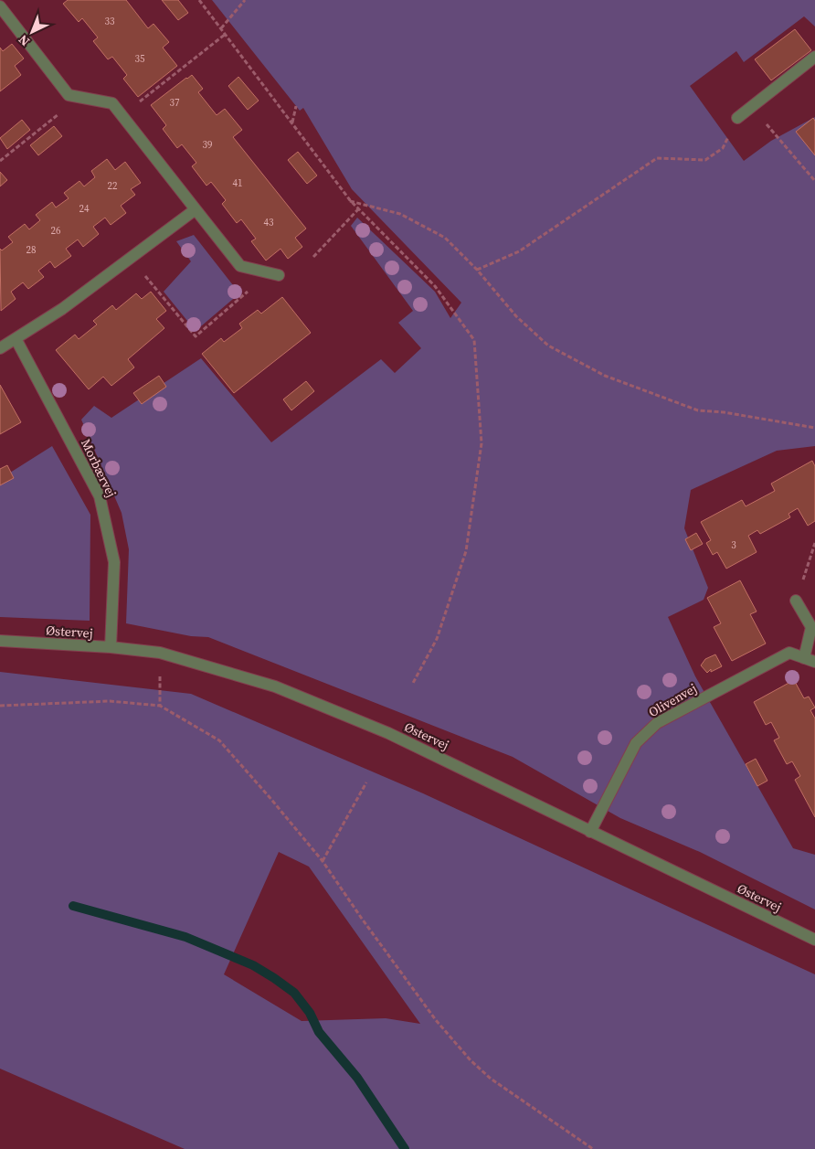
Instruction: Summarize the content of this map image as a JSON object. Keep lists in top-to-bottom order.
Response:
{
  "streets": {
    "street": ["Morbærvej", "Østervej", "Olivenvej"]
  },
  "crossings": [
    ["Morbærvej", "Østervej"],
    ["Østervej", "Olivenvej"]
  ],
  "house_numbers": [
    "33",
    "35",
    "37",
    "39",
    "41",
    "22",
    "24",
    "43",
    "26",
    "28",
    "3"
  ],
  "north": "bottom left"
}
